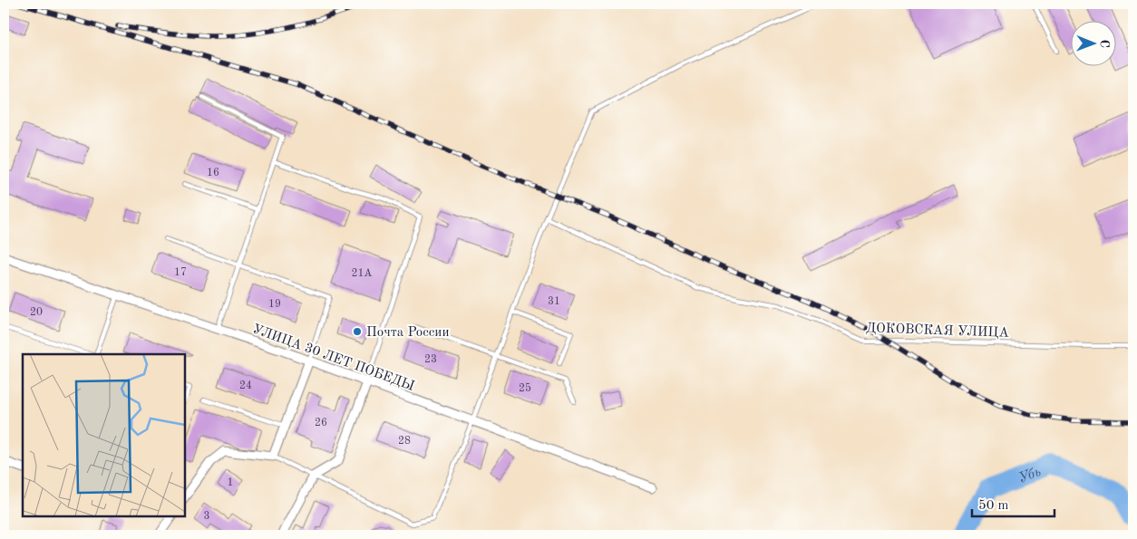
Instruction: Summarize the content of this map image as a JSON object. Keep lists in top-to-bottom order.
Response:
{
  "streets": {
    "street": ["УЛИЦА 30 ЛЕТ ПОБЕДЫ"],
    "lane": ["ДОКОВСКАЯ УЛИЦА"]
  },
  "water": ["Убь"],
  "places": ["Почта России"],
  "house_numbers": [
    "16",
    "17",
    "21А",
    "31",
    "19",
    "20",
    "23",
    "24",
    "25",
    "26",
    "28",
    "1",
    "3"
  ],
  "scale_bar": "50 m",
  "north": "right"
}
